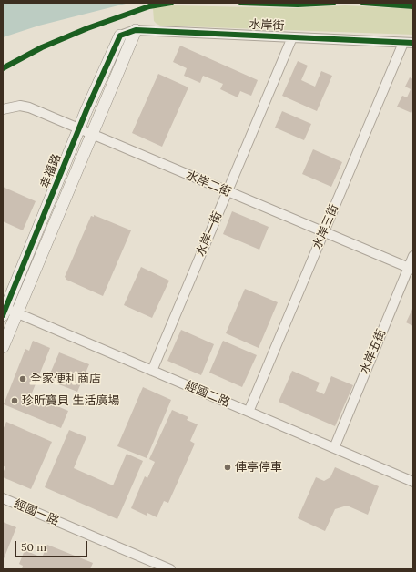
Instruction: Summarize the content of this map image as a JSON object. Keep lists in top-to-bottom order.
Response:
{
  "streets": {
    "street": [
      "水岸街",
      "幸福路",
      "水岸二街",
      "水岸三街",
      "水岸一街",
      "水岸五街",
      "經國二路",
      "經國一路"
    ]
  },
  "crossings": [
    ["水岸街", "幸福路"],
    ["水岸街", "水岸三街"],
    ["水岸街", "水岸一街"],
    ["幸福路", "水岸二街"],
    ["幸福路", "經國二路"],
    ["水岸二街", "水岸三街"],
    ["水岸二街", "水岸一街"],
    ["水岸二街", "水岸五街"],
    ["水岸三街", "經國二路"],
    ["水岸一街", "經國二路"],
    ["水岸五街", "經國二路"]
  ],
  "places": ["全家便利商店", "珍昕寶貝 生活廣場", "俥亭停車"],
  "scale_bar": "50 m"
}
